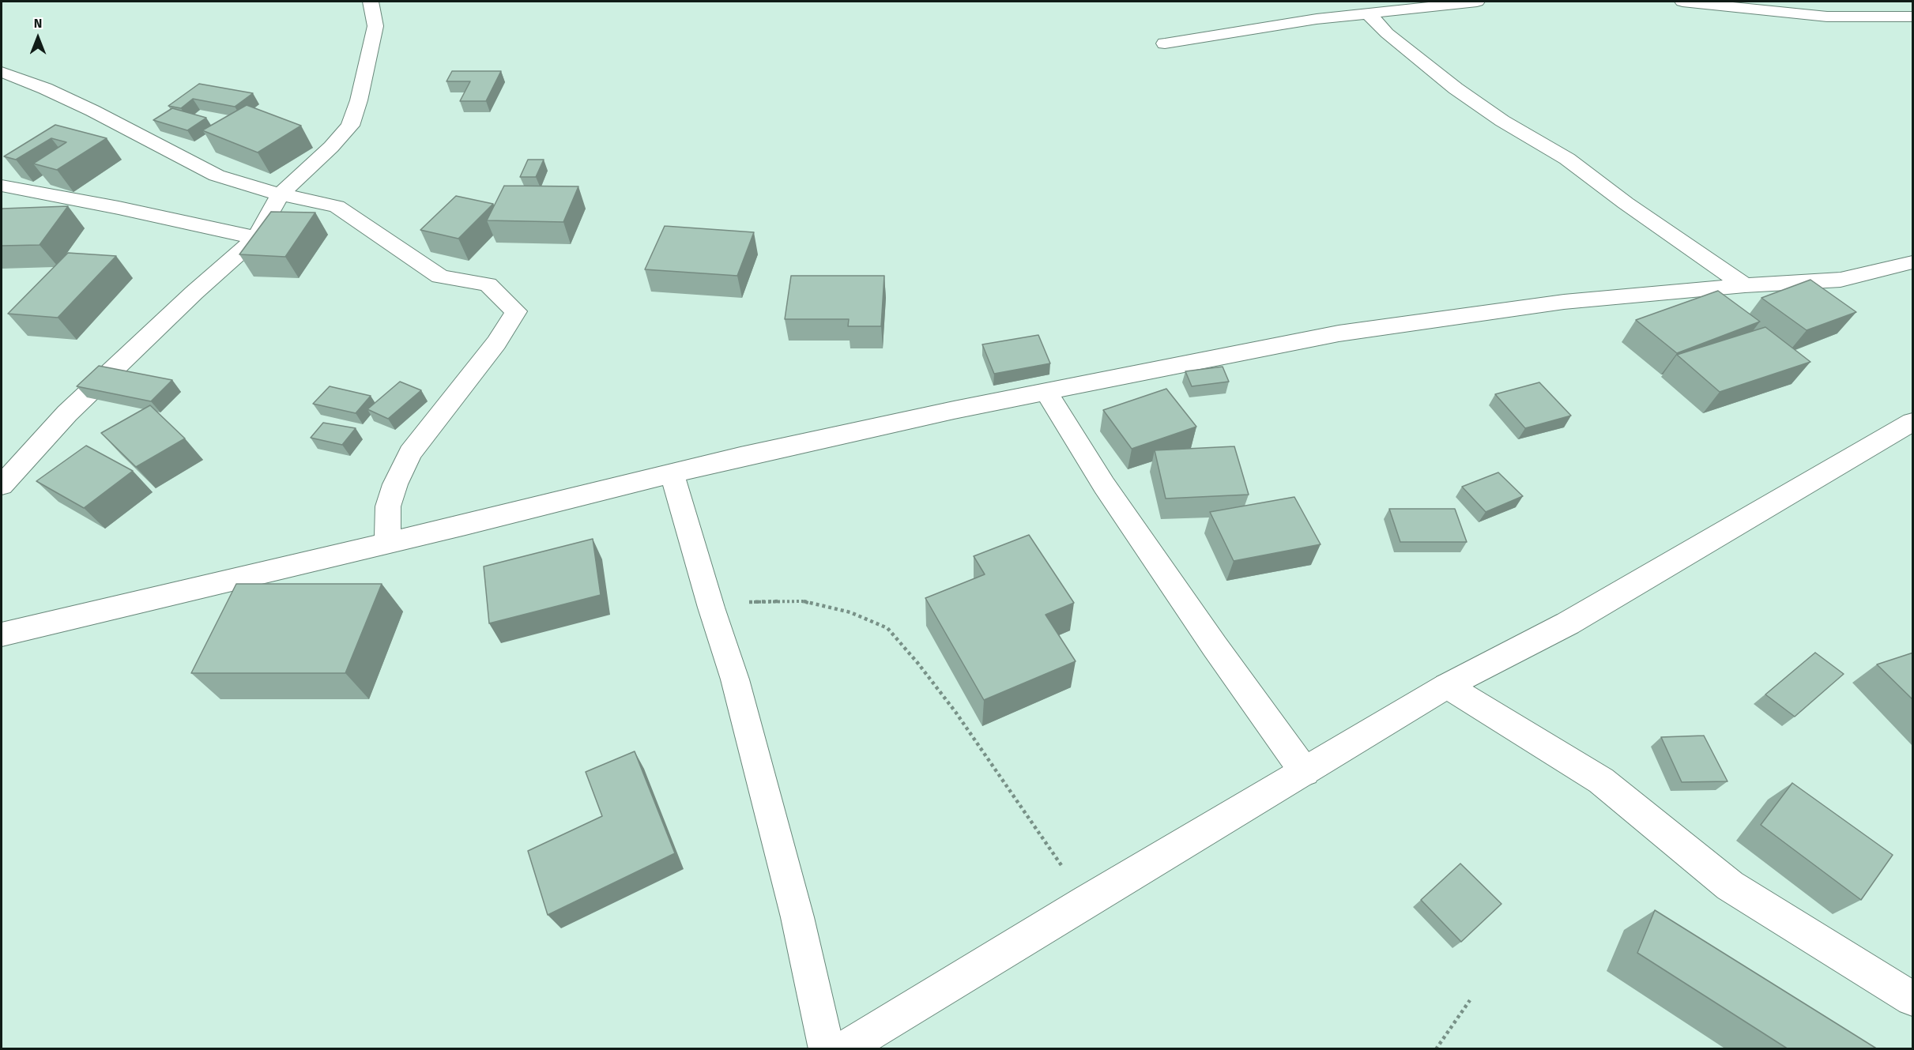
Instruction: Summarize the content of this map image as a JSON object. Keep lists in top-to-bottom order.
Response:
{
  "north": "top"
}
